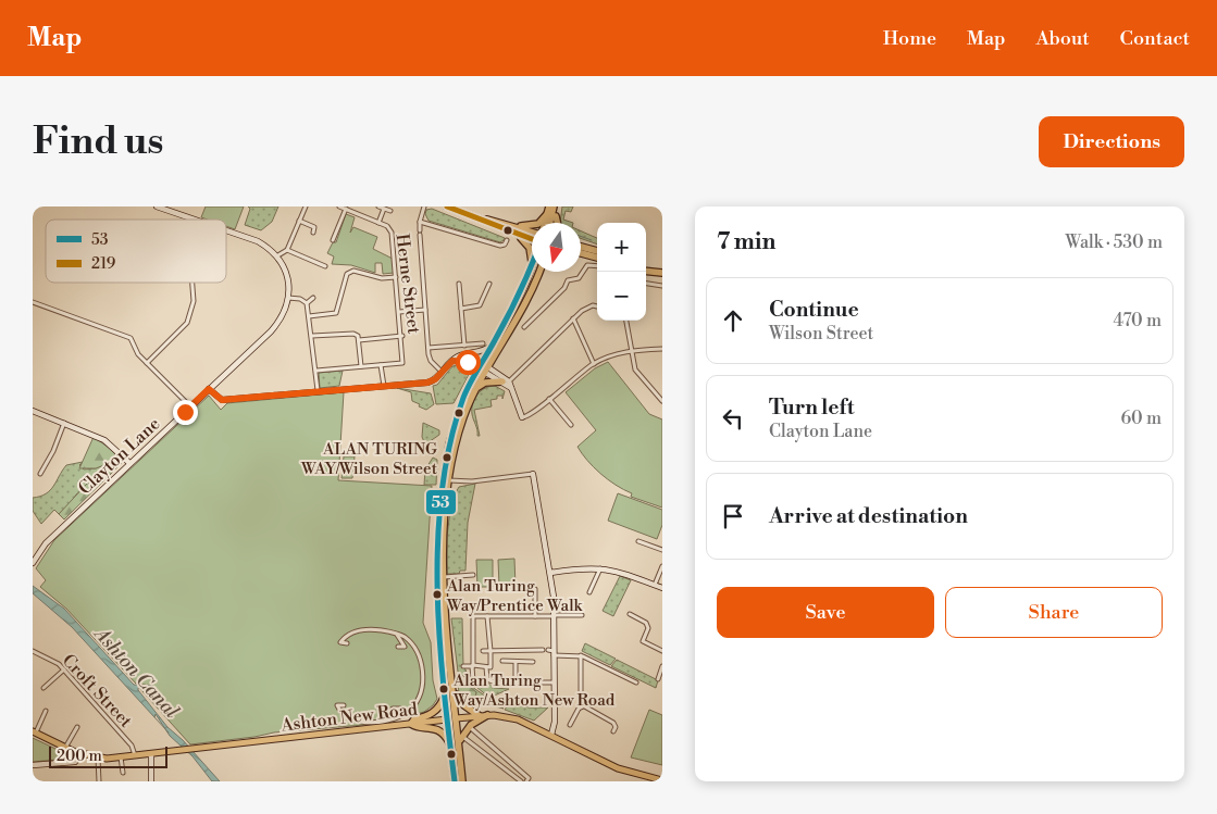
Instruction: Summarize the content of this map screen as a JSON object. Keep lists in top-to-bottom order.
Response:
{
  "streets": {
    "highway": ["Ashton New Road"],
    "street": ["Herne Street", "Clayton Lane", "Croft Street"]
  },
  "crossings": [
    ["Croft Street", "Ashton New Road"]
  ],
  "water": ["Ashton Canal"],
  "places": ["ALAN TURING WAY/Wilson Street", "Alan Turing Way/Prentice Walk", "Alan Turing Way/Ashton New Road"],
  "lines": ["transit line 219", "transit line 53"],
  "legend": ["53", "219"],
  "scale_bar": "200 m",
  "north": "bottom",
  "page": {
    "header": "Map",
    "nav": [
      "Home",
      "Map",
      "About",
      "Contact"
    ],
    "buttons": [
      "Directions",
      ["Save", "Share"]
    ],
    "title": "Find us",
    "heading": ["7 min", "Walk · 530 m"],
    "map_buttons": ["+", "−"],
    "list": [
      ["Continue", "Wilson Street", "470 m"],
      ["Turn left", "Clayton Lane", "60 m"],
      "Arrive at destination"
    ],
    "scale": "200 m"
  }
}
